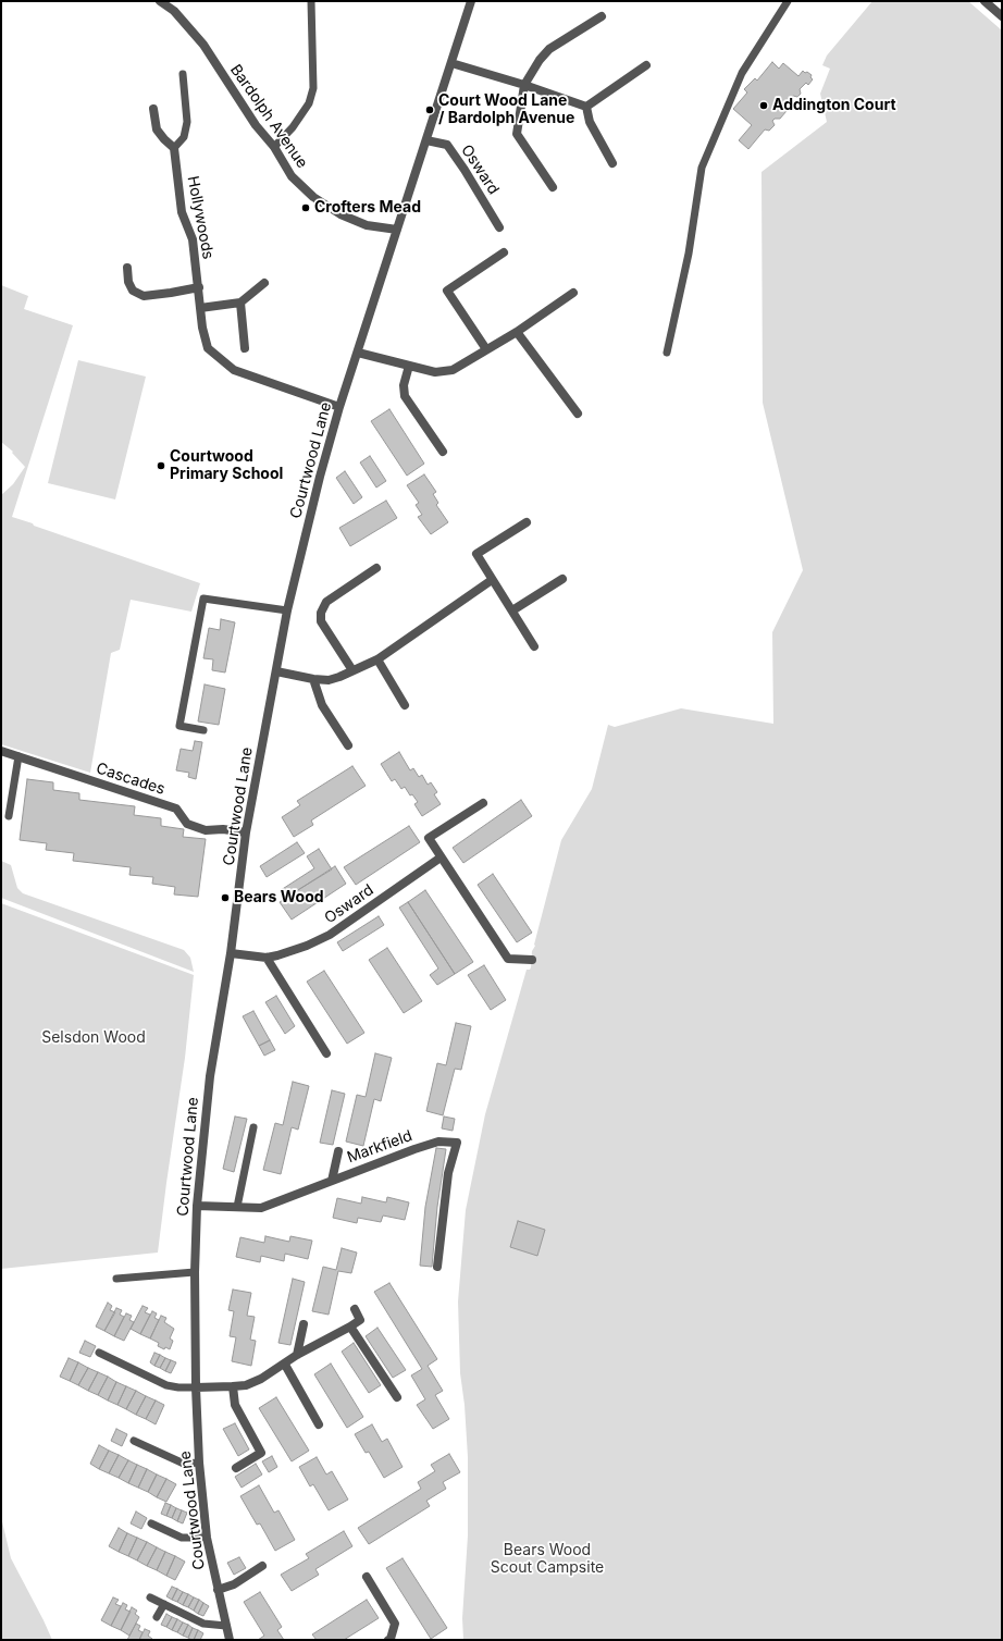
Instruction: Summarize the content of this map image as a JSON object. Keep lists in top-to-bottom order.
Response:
{
  "streets": {
    "street": [
      "Bardolph Avenue",
      "Osward",
      "Hollywoods",
      "Courtwood Lane",
      "Cascades",
      "Markfield"
    ]
  },
  "crossings": [
    ["Bardolph Avenue", "Courtwood Lane"],
    ["Osward", "Courtwood Lane"],
    ["Hollywoods", "Courtwood Lane"],
    ["Courtwood Lane", "Cascades"],
    ["Courtwood Lane", "Markfield"]
  ],
  "parks": ["Selsdon Wood", "Bears Wood Scout Campsite"],
  "places": [
    "Addington Court",
    "Court Wood Lane / Bardolph Avenue",
    "Crofters Mead",
    "Courtwood Primary School",
    "Bears Wood"
  ]
}
